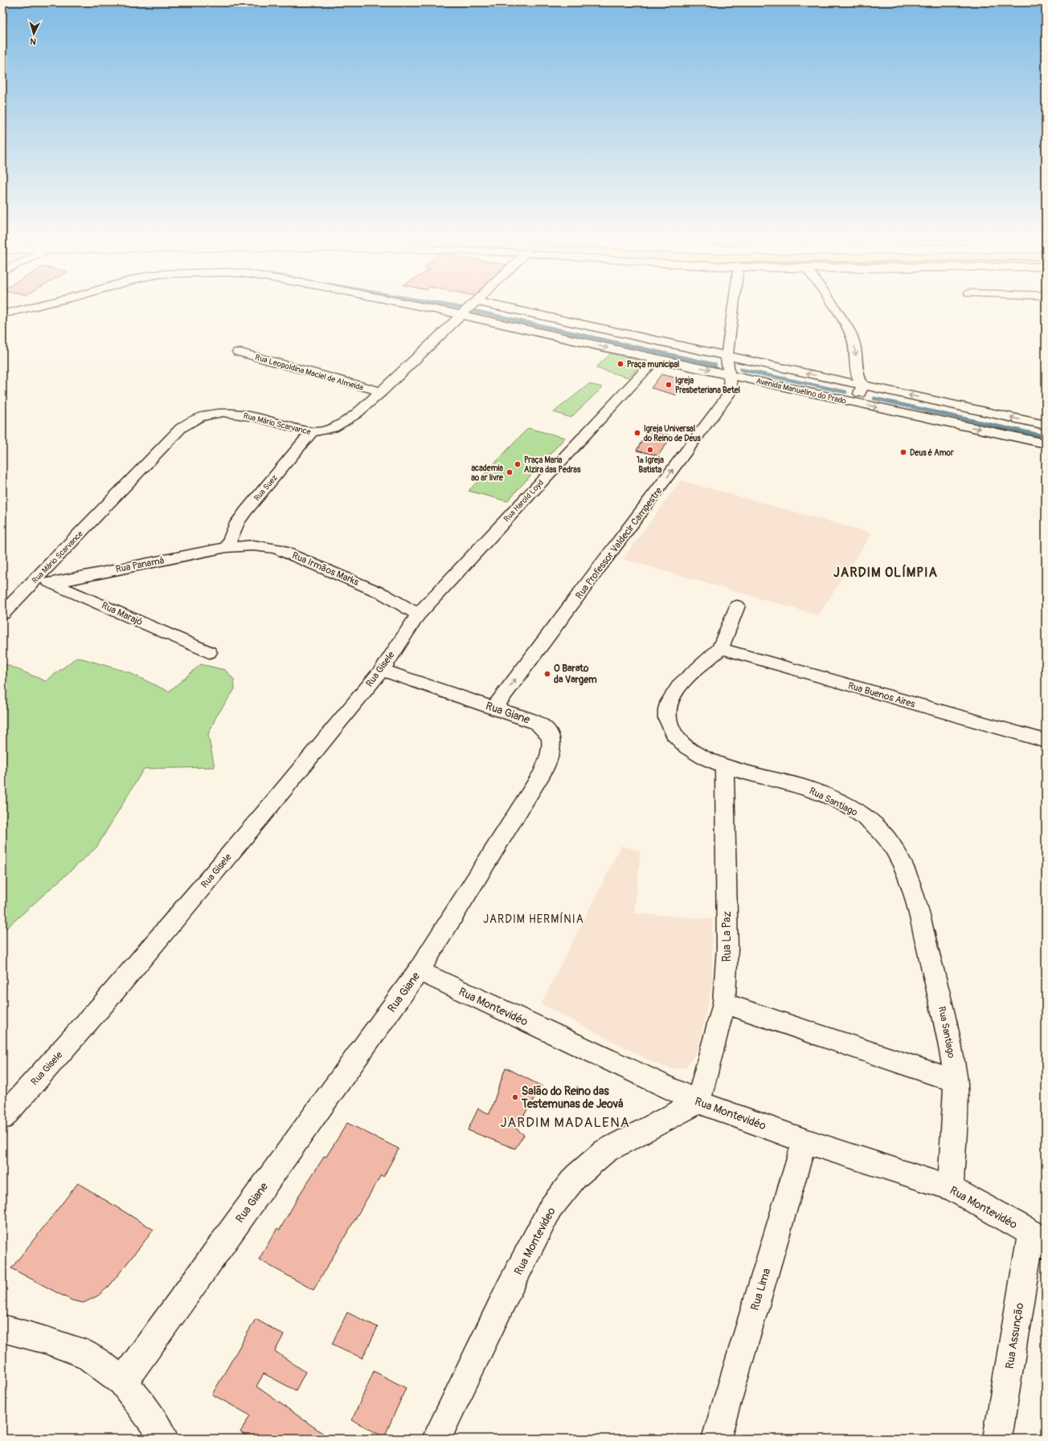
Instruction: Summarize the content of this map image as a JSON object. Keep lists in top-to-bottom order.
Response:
{
  "streets": {
    "street": [
      "Rua Leopoldina Maciel de Almeida",
      "Avenida Manuelino do Prado",
      "Rua Mário Scarvance",
      "Rua Suez",
      "Rua Harold Loyd",
      "Rua Professor Valdecir Campestre",
      "Rua Panamá",
      "Rua Irmãos Marks",
      "Rua Marajó",
      "Rua Gisele",
      "Rua Buenos Aires",
      "Rua Giane",
      "Rua Santiago",
      "Rua La Paz",
      "Rua Montevidéo",
      "Rua Montevideo",
      "Rua Lima",
      "Rua Assunção"
    ]
  },
  "crossings": [
    ["Rua Leopoldina Maciel de Almeida", "Rua Mário Scarvance"],
    ["Avenida Manuelino do Prado", "Rua Mário Scarvance"],
    ["Avenida Manuelino do Prado", "Rua Harold Loyd"],
    ["Avenida Manuelino do Prado", "Rua Professor Valdecir Campestre"],
    ["Rua Mário Scarvance", "Rua Suez"],
    ["Rua Mário Scarvance", "Rua Marajó"],
    ["Rua Suez", "Rua Panamá"],
    ["Rua Suez", "Rua Irmãos Marks"],
    ["Rua Harold Loyd", "Rua Irmãos Marks"],
    ["Rua Harold Loyd", "Rua Gisele"],
    ["Rua Professor Valdecir Campestre", "Rua Giane"],
    ["Rua Panamá", "Rua Irmãos Marks"],
    ["Rua Panamá", "Rua Marajó"],
    ["Rua Irmãos Marks", "Rua Gisele"],
    ["Rua Gisele", "Rua Giane"],
    ["Rua Buenos Aires", "Rua Santiago"],
    ["Rua Giane", "Rua Montevidéo"],
    ["Rua Santiago", "Rua La Paz"],
    ["Rua Santiago", "Rua Montevidéo"],
    ["Rua La Paz", "Rua Montevidéo"],
    ["Rua La Paz", "Rua Montevideo"],
    ["Rua Montevidéo", "Rua Montevideo"],
    ["Rua Montevidéo", "Rua Lima"],
    ["Rua Montevidéo", "Rua Assunção"]
  ],
  "one_way": ["Rua Professor Valdecir Campestre"],
  "districts": ["JARDIM OLÍMPIA", "JARDIM HERMÍNIA", "JARDIM MADALENA"],
  "places": [
    "Praça municipal",
    "Igreja Presbeteriana Betel",
    "Igreja Universal do Reino de Deus",
    "1ª Igreja Batista",
    "Deus é Amor",
    "Praça Maria Alzira das Pedras",
    "academia ao ar livre",
    "O Barato da Vargem",
    "Salão do Reino das Testemunas de Jeová"
  ],
  "north": "bottom"
}
